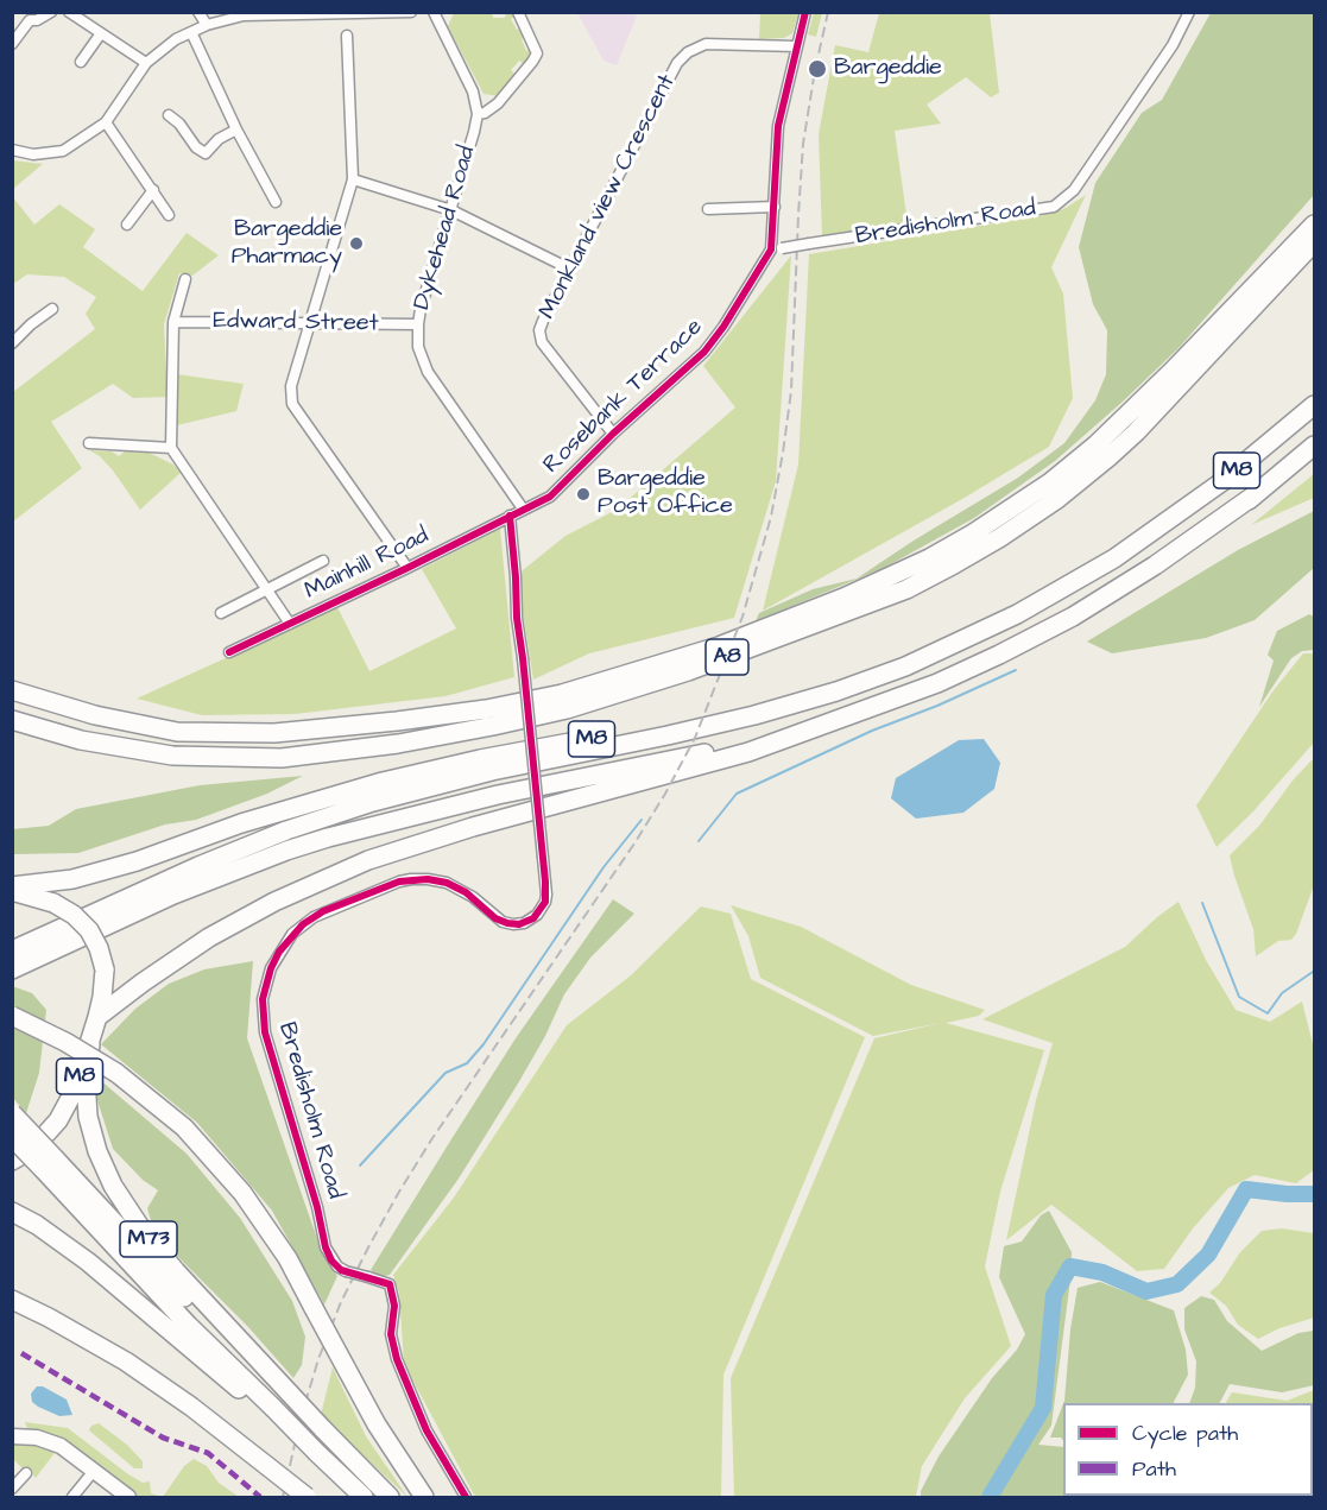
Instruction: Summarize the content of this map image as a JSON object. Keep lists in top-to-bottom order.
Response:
{
  "streets": {
    "highway": ["M8", "A8", "M73"],
    "street": [
      "Monkland view Crescent",
      "Bredisholm Road",
      "Dykehead Road",
      "Edward Street",
      "Rosebank Terrace",
      "Mainhill Road"
    ]
  },
  "crossings": [
    ["Monkland view Crescent", "Rosebank Terrace"],
    ["Bredisholm Road", "Rosebank Terrace"],
    ["Bredisholm Road", "Mainhill Road"],
    ["Dykehead Road", "Edward Street"],
    ["Dykehead Road", "Rosebank Terrace"],
    ["Dykehead Road", "Mainhill Road"],
    ["Rosebank Terrace", "Mainhill Road"],
    ["M8", "M73"]
  ],
  "places": ["Bargeddie", "Bargeddie Pharmacy", "Bargeddie Post Office"],
  "legend": ["Cycle path", "Path"]
}
